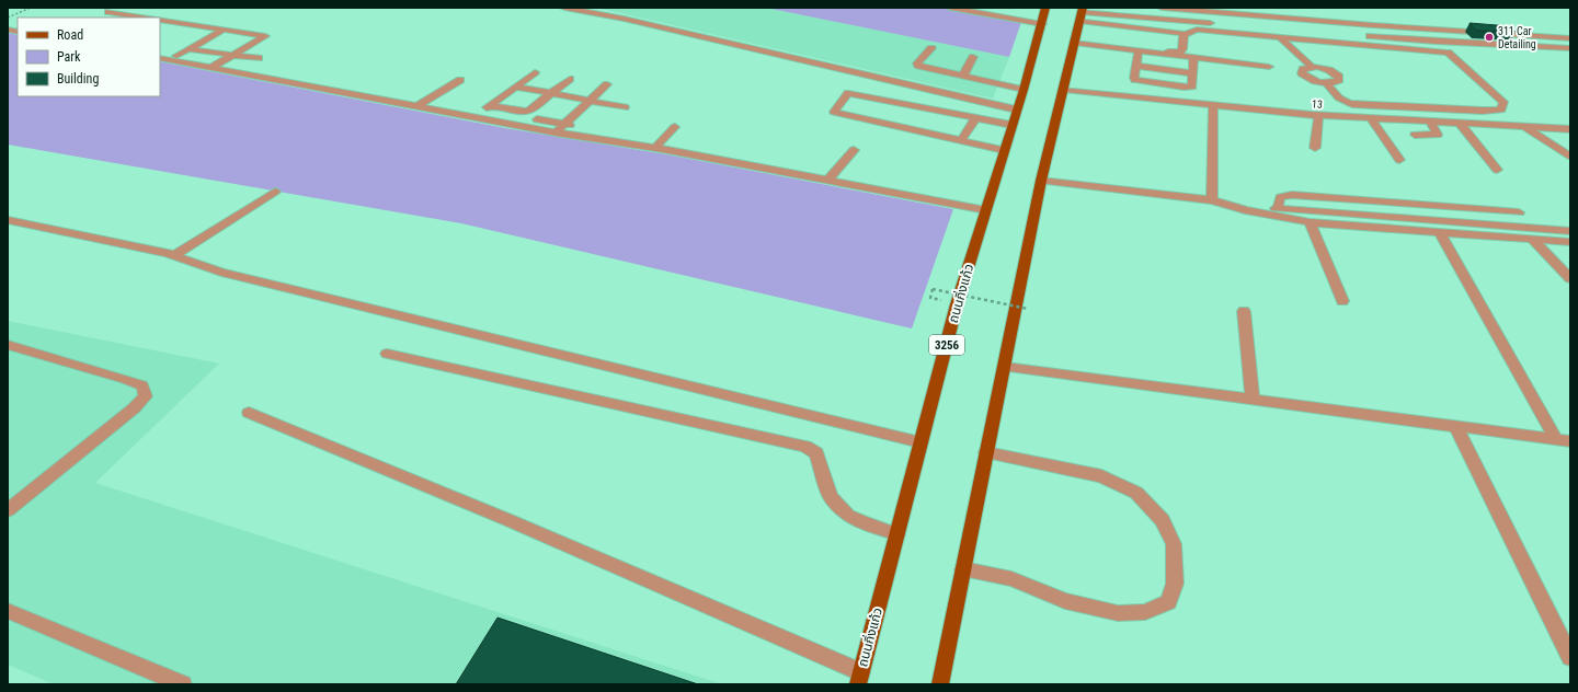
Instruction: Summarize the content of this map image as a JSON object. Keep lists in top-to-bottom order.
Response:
{
  "streets": {
    "main road": ["ถนนกิ่งแก้ว", "3256"],
    "street": ["13"]
  },
  "places": ["311 Car Detailing"],
  "legend": ["Road", "Park", "Building"]
}
